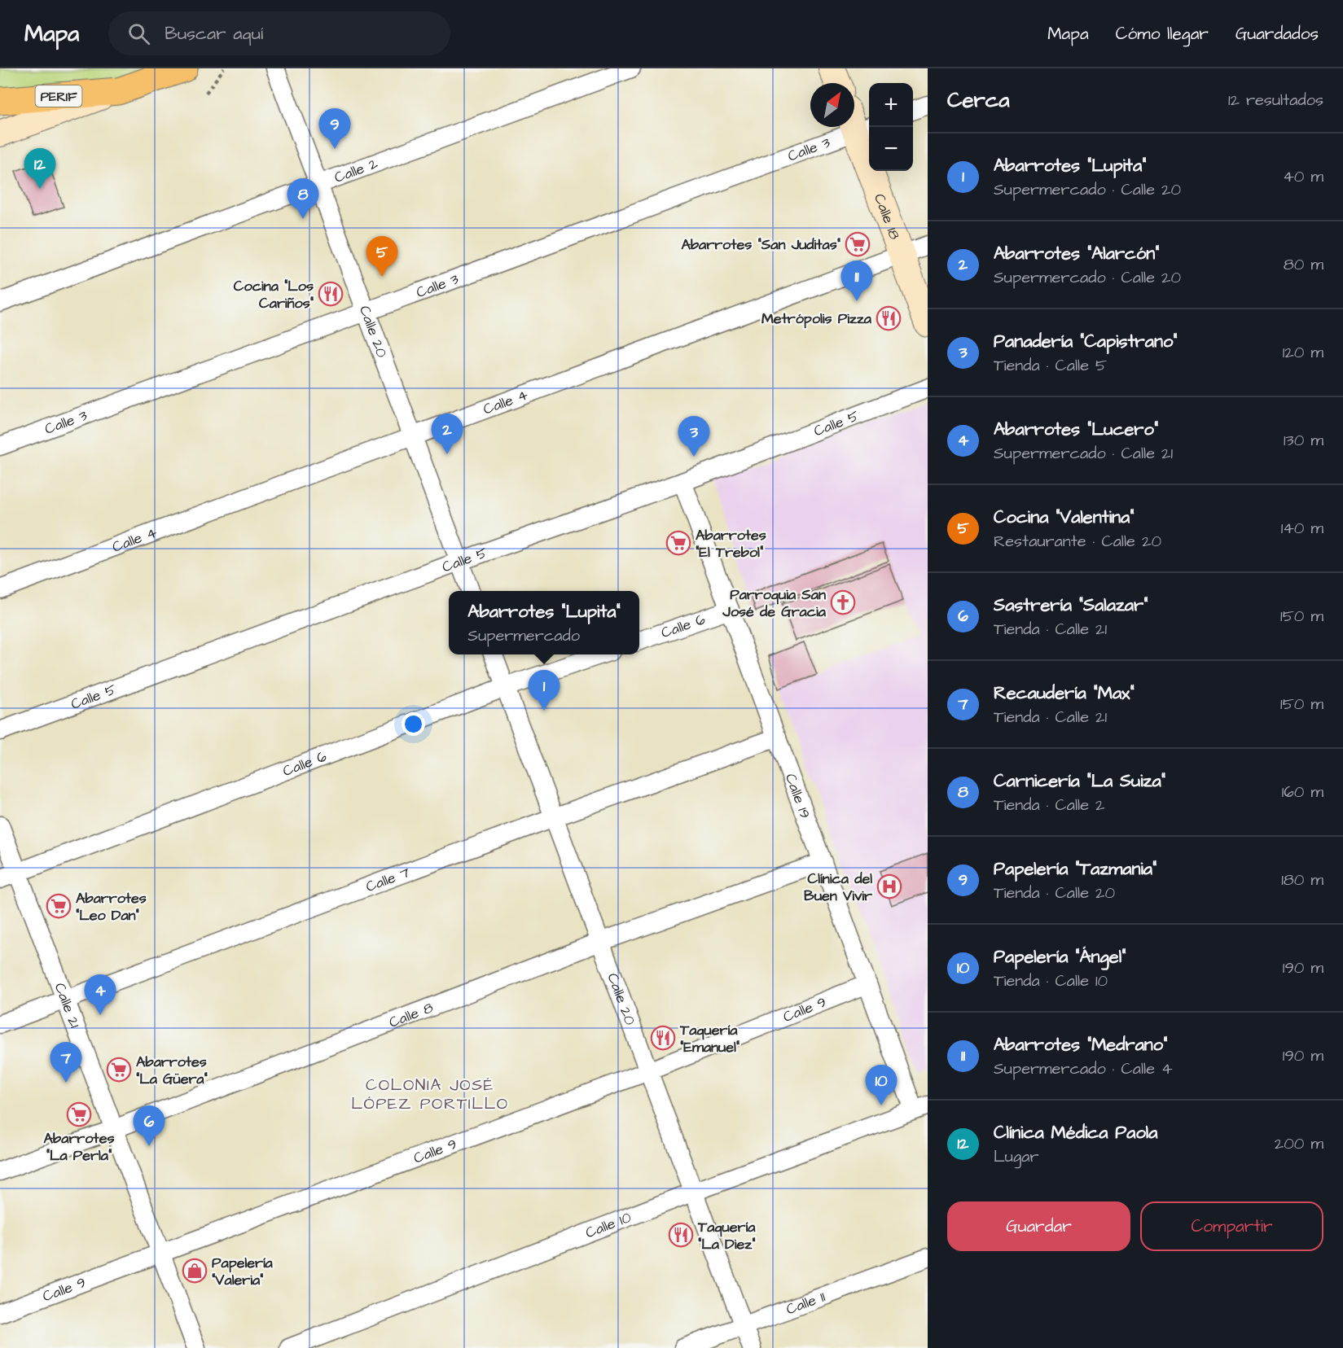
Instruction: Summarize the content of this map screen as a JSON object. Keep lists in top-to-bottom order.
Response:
{
  "streets": {
    "highway": ["PERIF"],
    "street": [
      "Calle 3",
      "Calle 2",
      "Calle 18",
      "Calle 20",
      "Calle 4",
      "Calle 5",
      "Calle 6",
      "Calle 19",
      "Calle 7",
      "Calle 21",
      "Calle 9",
      "Calle 8",
      "Calle 10",
      "Calle 11"
    ]
  },
  "crossings": [
    ["Calle 3", "Calle 18"],
    ["Calle 3", "Calle 20"],
    ["Calle 2", "Calle 20"],
    ["Calle 18", "Calle 4"],
    ["Calle 20", "Calle 4"],
    ["Calle 20", "Calle 5"],
    ["Calle 20", "Calle 6"],
    ["Calle 20", "Calle 7"],
    ["Calle 20", "Calle 9"],
    ["Calle 20", "Calle 8"],
    ["Calle 20", "Calle 10"],
    ["Calle 20", "Calle 11"],
    ["Calle 5", "Calle 19"],
    ["Calle 6", "Calle 19"],
    ["Calle 6", "Calle 21"],
    ["Calle 19", "Calle 7"],
    ["Calle 19", "Calle 9"],
    ["Calle 19", "Calle 8"],
    ["Calle 19", "Calle 10"],
    ["Calle 7", "Calle 21"],
    ["Calle 21", "Calle 9"],
    ["Calle 21", "Calle 8"]
  ],
  "districts": ["COLONIA JOSÉ LÓPEZ PORTILLO"],
  "places": {
    "supermarket": [
      "Abarrotes \"San Juditas\"",
      "Abarrotes \"El Trebol\"",
      "Abarrotes \"Leo Dan\"",
      "Abarrotes \"La Güera\"",
      "Abarrotes \"La Perla\""
    ],
    "restaurant": [
      "Cocina \"Los Cariños\"",
      "Metrópolis Pizza",
      "Taquería \"Emanuel\"",
      "Taquería \"La Diez\""
    ],
    "church": ["Parroquia San José de Gracia"],
    "hospital": ["Clínica del Buen Vivir"],
    "shop": ["Papelería \"Valeria\""]
  },
  "north": "top right",
  "page": {
    "header": "Mapa",
    "search": "Buscar aquí",
    "nav": ["Mapa", "Cómo llegar", "Guardados"],
    "heading": ["Cerca", "12 resultados"],
    "map_buttons": ["+", "−"],
    "pins": [
      "9",
      "12",
      "8",
      "5",
      "11",
      "2",
      "3",
      "1",
      "4",
      "7",
      "10",
      "6"
    ],
    "list": [
      {
        "mark": "1",
        "name": "Abarrotes \"Lupita\"",
        "note": "Supermercado · Calle 20",
        "value": "40 m"
      },
      {
        "mark": "2",
        "name": "Abarrotes \"Alarcón\"",
        "note": "Supermercado · Calle 20",
        "value": "80 m"
      },
      {
        "mark": "3",
        "name": "Panadería \"Capistrano\"",
        "note": "Tienda · Calle 5",
        "value": "120 m"
      },
      {
        "mark": "4",
        "name": "Abarrotes \"Lucero\"",
        "note": "Supermercado · Calle 21",
        "value": "130 m"
      },
      {
        "mark": "5",
        "name": "Cocina \"Valentina\"",
        "note": "Restaurante · Calle 20",
        "value": "140 m"
      },
      {
        "mark": "6",
        "name": "Sastrería \"Salazar\"",
        "note": "Tienda · Calle 21",
        "value": "150 m"
      },
      {
        "mark": "7",
        "name": "Recaudería \"Max\"",
        "note": "Tienda · Calle 21",
        "value": "150 m"
      },
      {
        "mark": "8",
        "name": "Carnicería \"La Suiza\"",
        "note": "Tienda · Calle 2",
        "value": "160 m"
      },
      {
        "mark": "9",
        "name": "Papelería \"Tazmania\"",
        "note": "Tienda · Calle 20",
        "value": "180 m"
      },
      {
        "mark": "10",
        "name": "Papelería \"Ángel\"",
        "note": "Tienda · Calle 10",
        "value": "190 m"
      },
      {
        "mark": "11",
        "name": "Abarrotes \"Medrano\"",
        "note": "Supermercado · Calle 4",
        "value": "190 m"
      },
      {
        "mark": "12",
        "name": "Clínica Médica Paola",
        "note": "Lugar",
        "value": "200 m"
      }
    ],
    "popup": ["Abarrotes \"Lupita\"", "Supermercado"],
    "buttons": ["Guardar", "Compartir"]
  }
}
